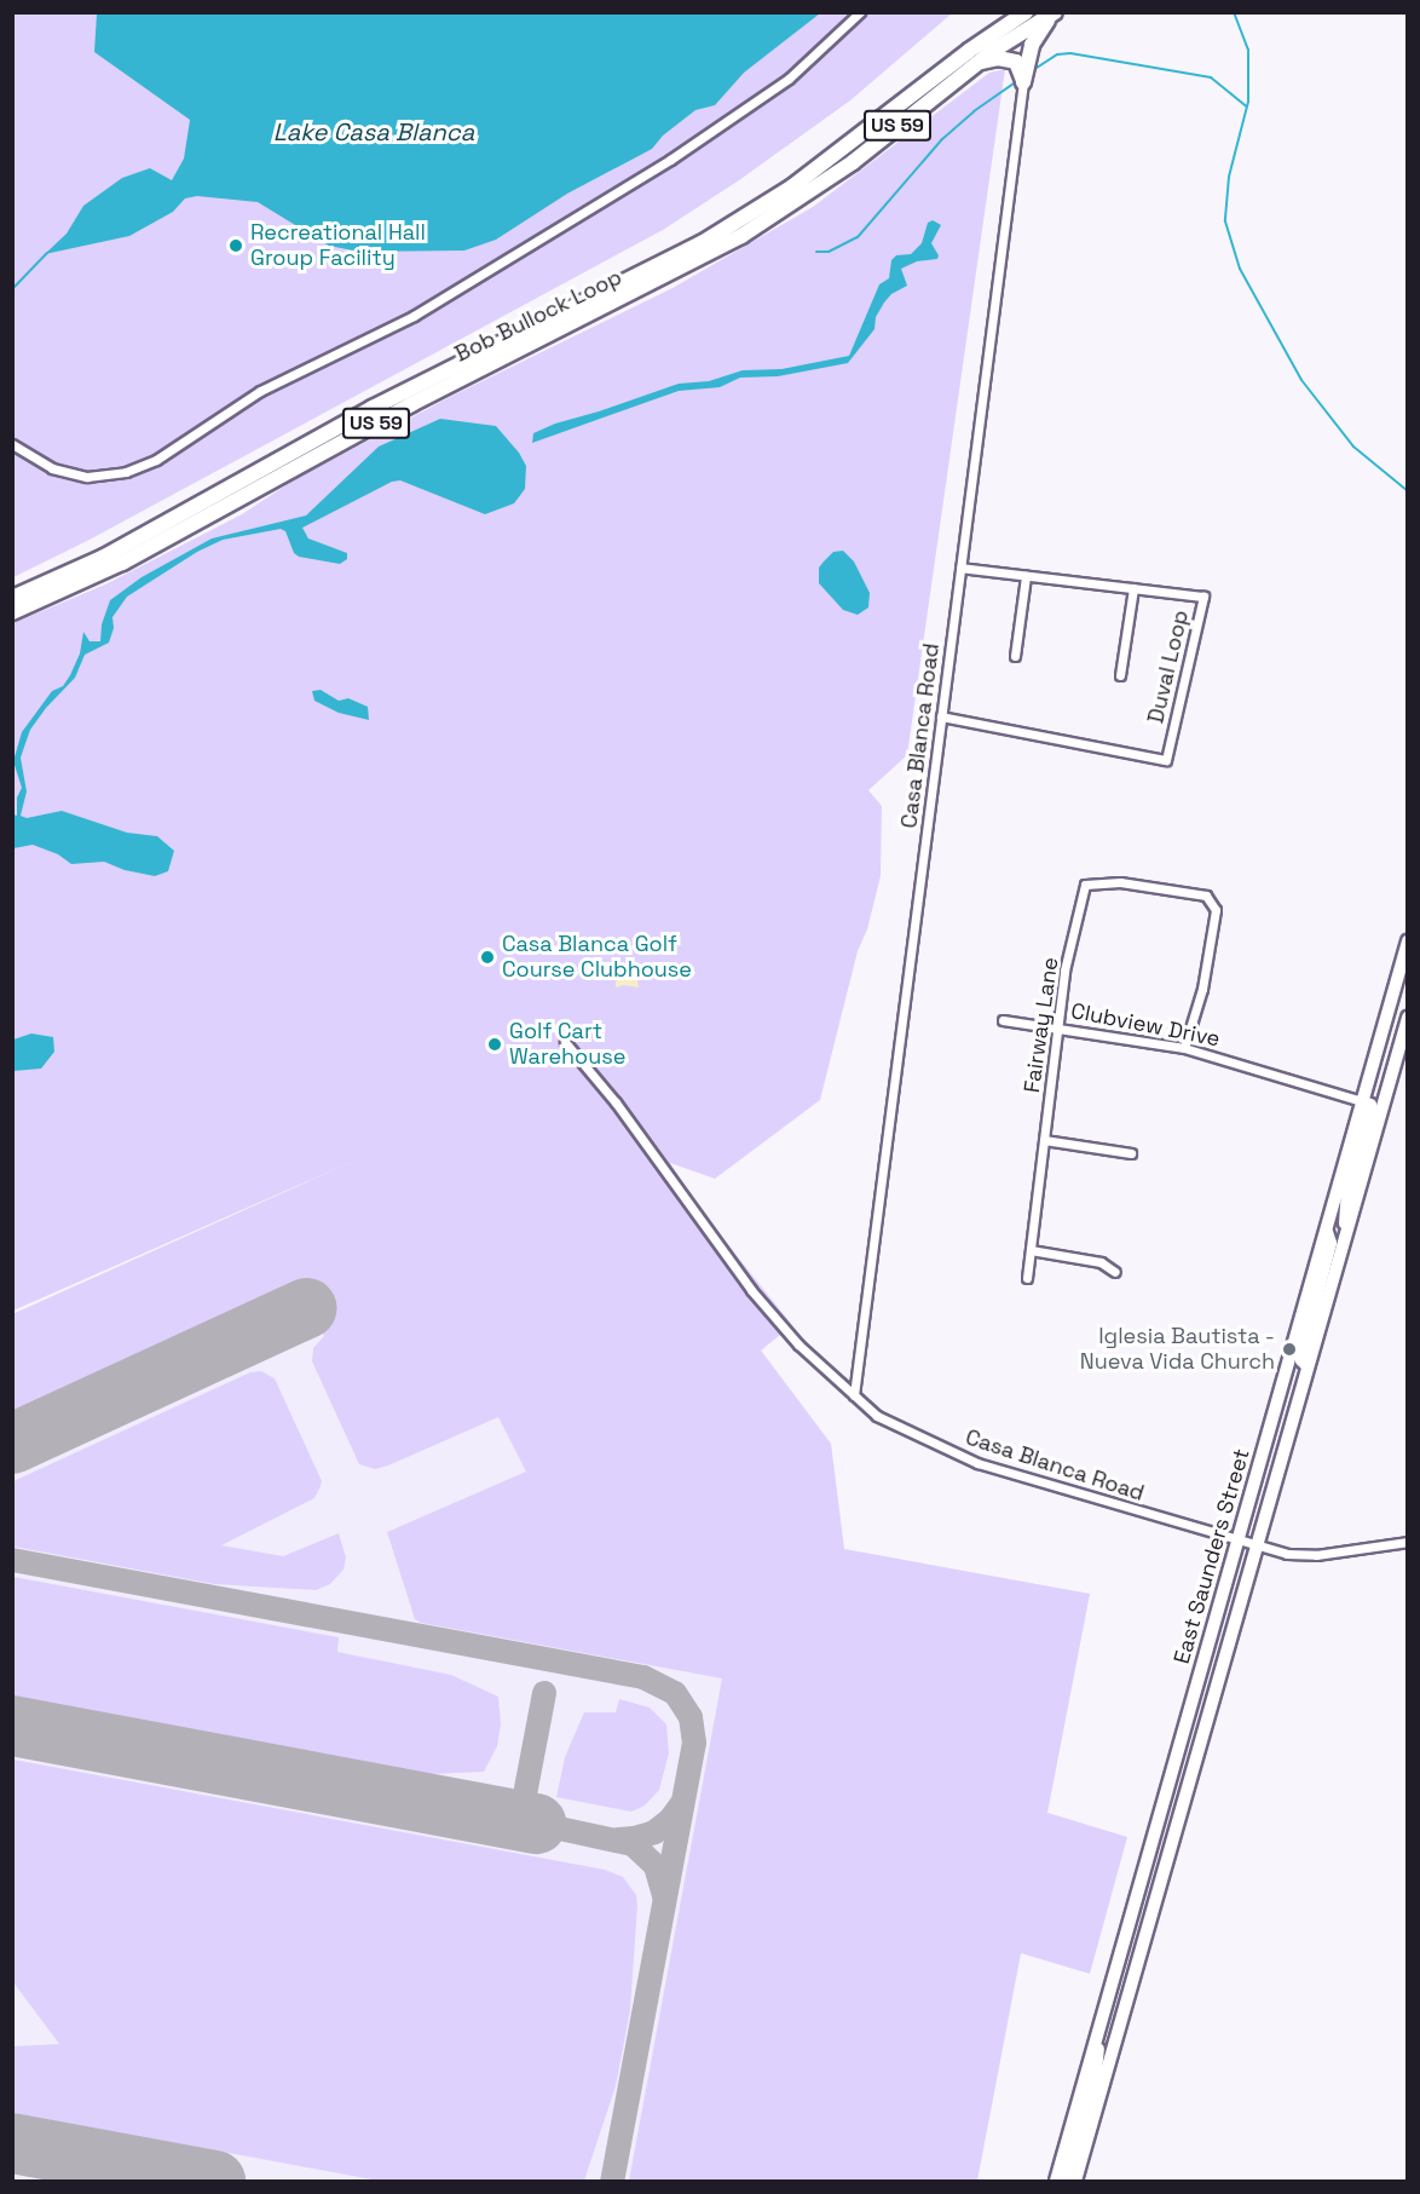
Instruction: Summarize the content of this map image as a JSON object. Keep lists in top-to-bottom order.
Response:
{
  "streets": {
    "highway": ["US 59", "Bob Bullock Loop"],
    "main road": ["East Saunders Street"],
    "street": [
      "Duval Loop",
      "Casa Blanca Road",
      "Fairway Lane",
      "Clubview Drive"
    ]
  },
  "crossings": [
    ["Duval Loop", "Casa Blanca Road"],
    ["Casa Blanca Road", "East Saunders Street"],
    ["Fairway Lane", "Clubview Drive"],
    ["Clubview Drive", "East Saunders Street"]
  ],
  "water": ["Lake Casa Blanca"],
  "places": [
    "Recreational Hall Group Facility",
    "Casa Blanca Golf Course Clubhouse",
    "Golf Cart Warehouse",
    "Iglesia Bautista - Nueva Vida Church"
  ]
}
